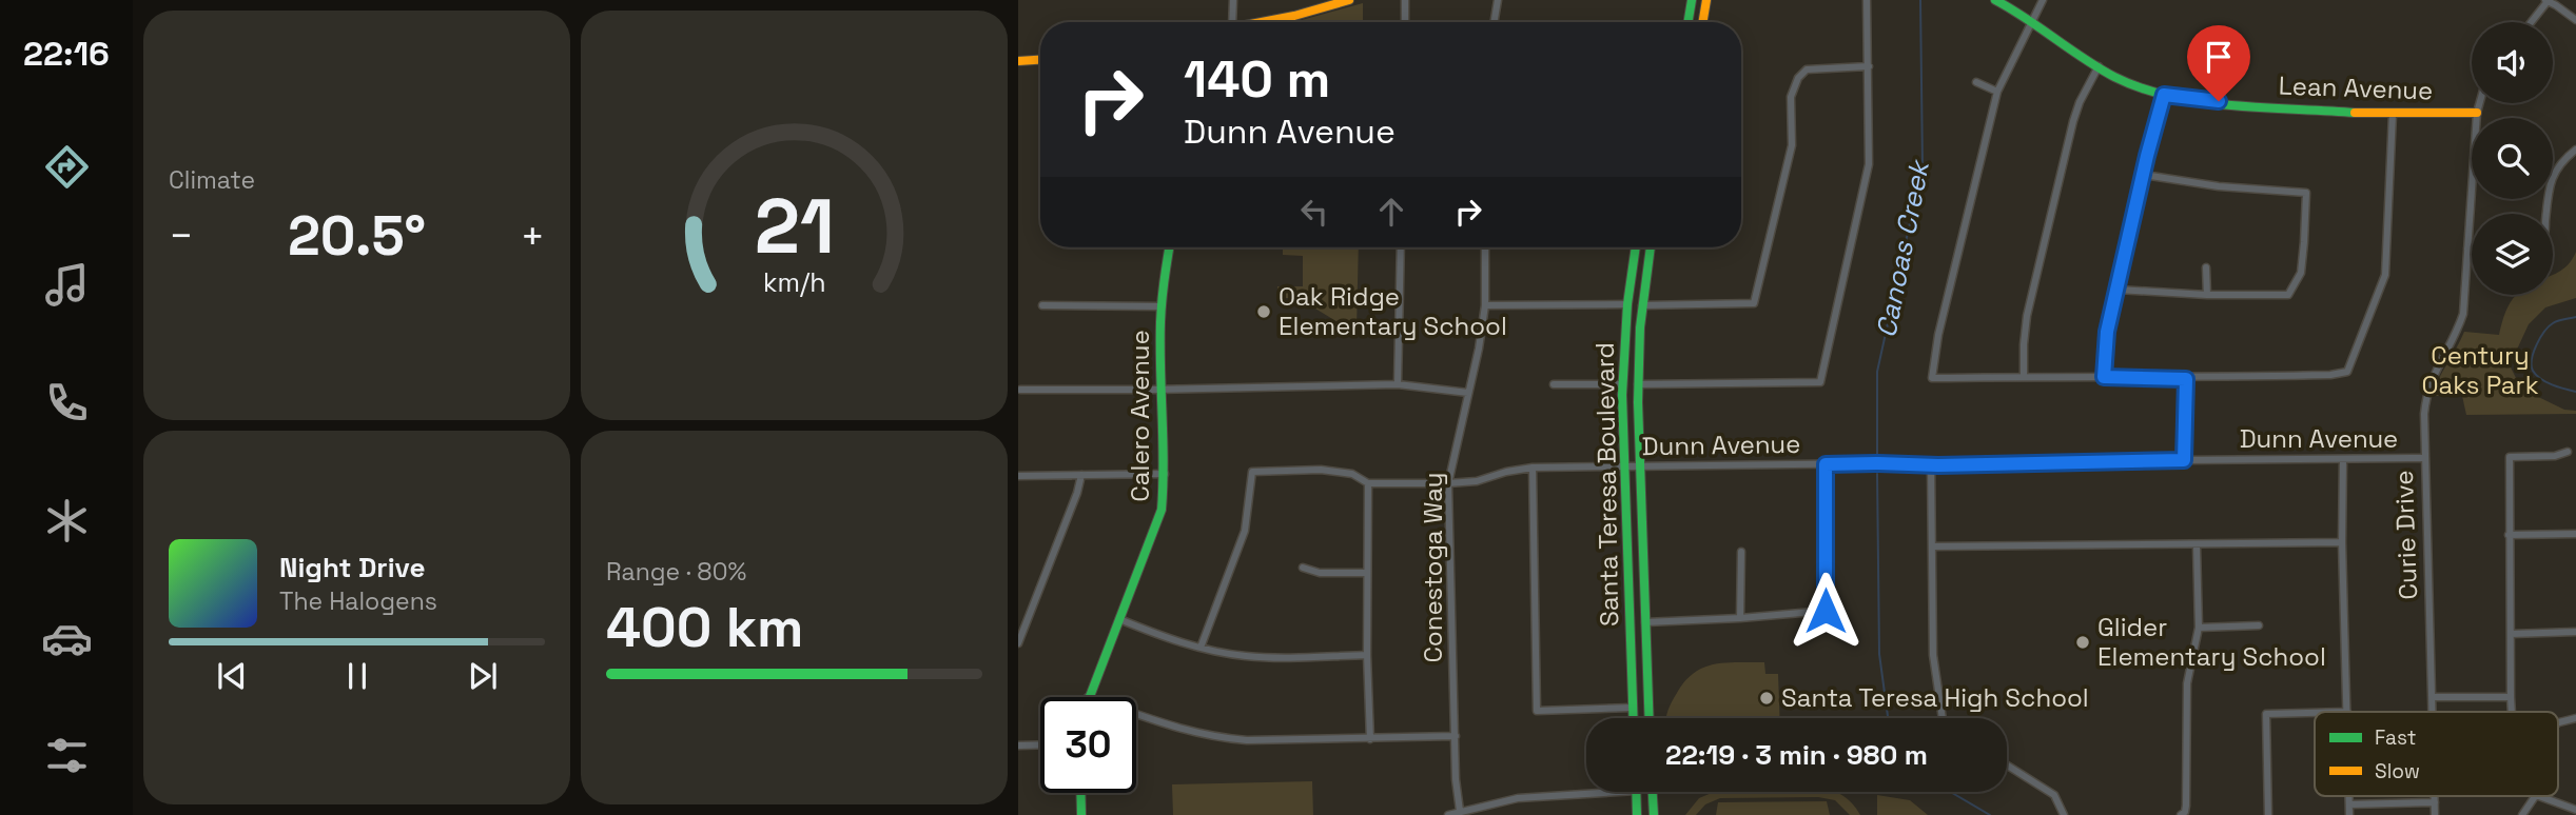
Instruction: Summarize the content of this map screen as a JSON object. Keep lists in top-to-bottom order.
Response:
{
  "streets": {
    "street": [
      "Lean Avenue",
      "Calero Avenue",
      "Dunn Avenue",
      "Santa Teresa Boulevard",
      "Curie Drive",
      "Conestoga Way"
    ]
  },
  "crossings": [
    ["Lean Avenue", "Curie Drive"],
    ["Dunn Avenue", "Santa Teresa Boulevard"],
    ["Dunn Avenue", "Curie Drive"],
    ["Dunn Avenue", "Conestoga Way"]
  ],
  "water": ["Canoas Creek"],
  "parks": ["Century Oaks Park"],
  "places": ["Oak Ridge Elementary School", "Glider Elementary School", "Santa Teresa High School"],
  "legend": ["Fast", "Slow"],
  "page": {
    "tabs": "22:16",
    "tile": [
      "Climate",
      ["Range · 80%", "400 km"]
    ],
    "turn": ["140 m", "Dunn Avenue"],
    "heat": ["−", "20.5°", "+"],
    "song": ["Night Drive", "The Halogens"],
    "limit": "30",
    "trip": "22:19 · 3 min · 980 m",
    "gauge": ["21", "km/h"]
  }
}
